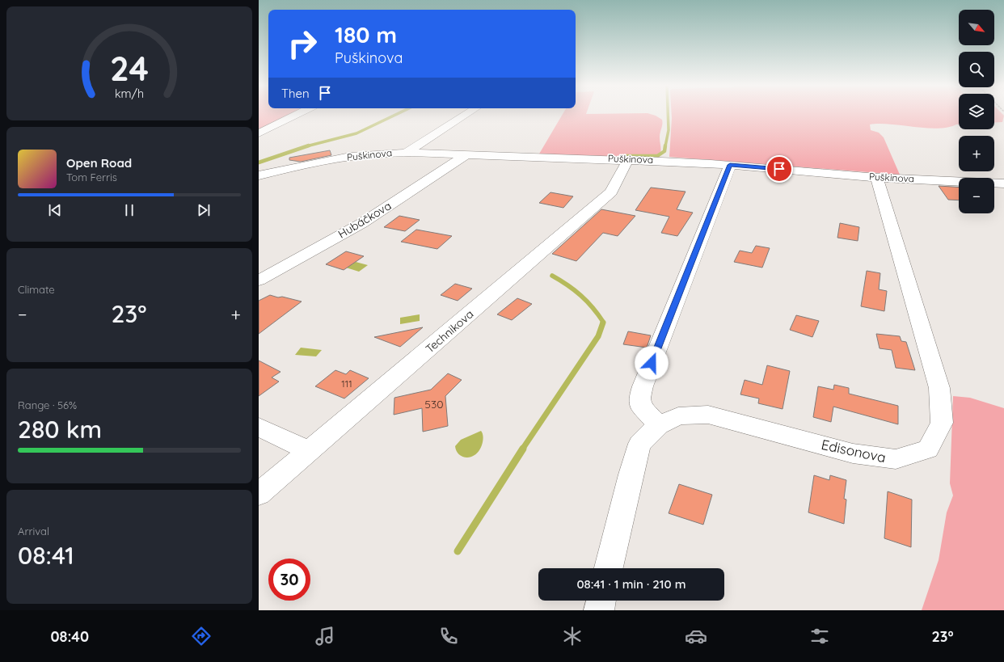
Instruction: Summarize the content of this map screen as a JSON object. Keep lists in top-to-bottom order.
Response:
{
  "streets": {
    "street": [
      "Puškinova",
      "Hubáčkova",
      "Technikova",
      "Edisonova"
    ]
  },
  "crossings": [
    ["Puškinova", "Hubáčkova"],
    ["Puškinova", "Technikova"],
    ["Puškinova", "Edisonova"]
  ],
  "house_numbers": ["111", "530"],
  "north": "bottom right",
  "page": {
    "map_buttons": ["+", "−"],
    "turn": ["180 m", "Puškinova"],
    "then": "Then",
    "song": ["Open Road", "Tom Ferris"],
    "tile": [
      "Climate",
      ["Range · 56%", "280 km"],
      ["Arrival", "08:41"]
    ],
    "heat": ["−", "23°", "+"],
    "limit": "30",
    "trip": "08:41 · 1 min · 210 m",
    "tabs": ["08:40", "23°"],
    "gauge": ["24", "km/h"]
  }
}
